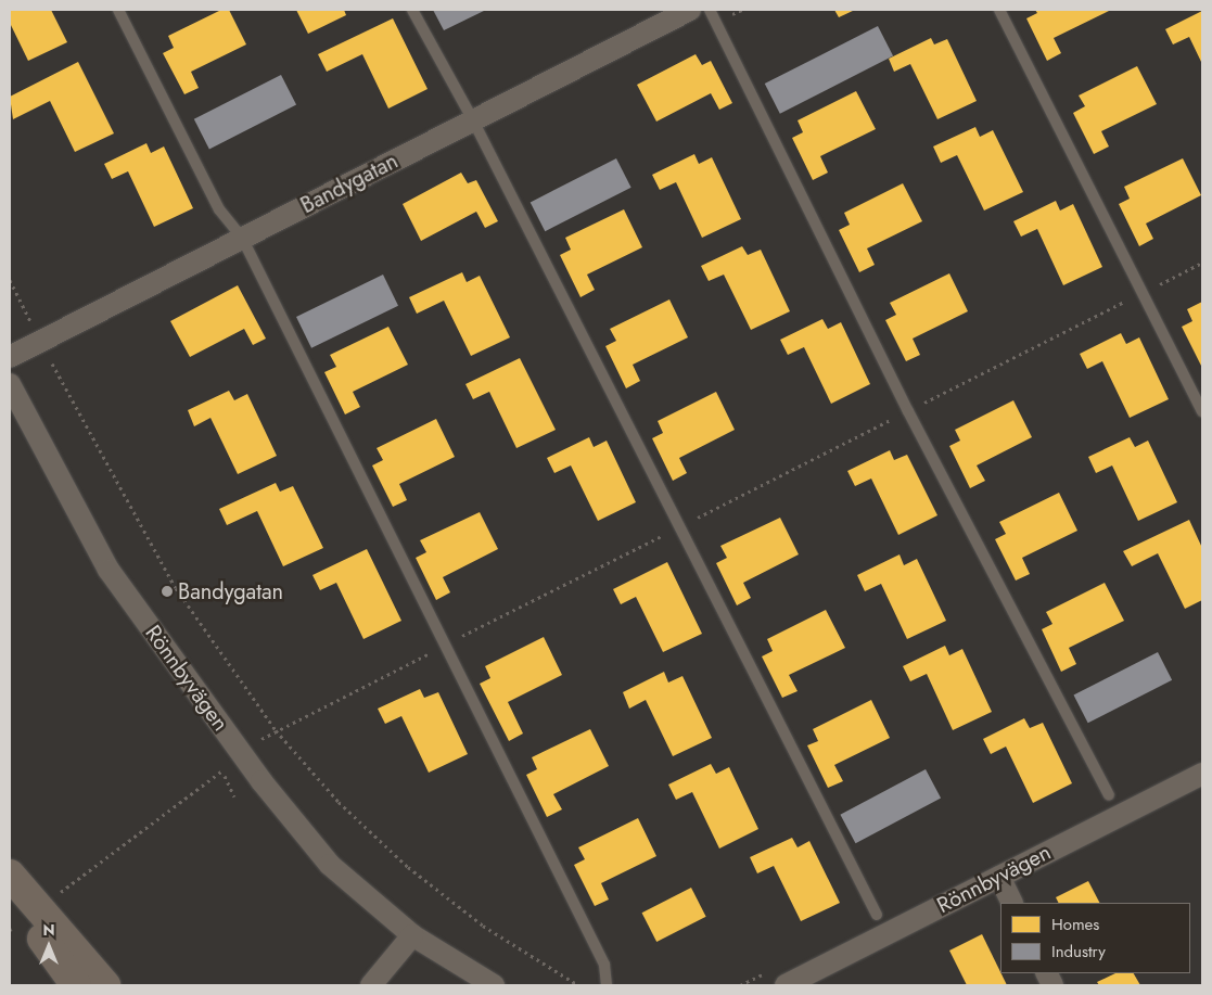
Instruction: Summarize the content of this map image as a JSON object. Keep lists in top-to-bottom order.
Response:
{
  "streets": {
    "street": ["Bandygatan", "Rönnbyvägen"]
  },
  "places": ["Bandygatan"],
  "legend": ["Homes", "Industry"],
  "north": "top"
}
